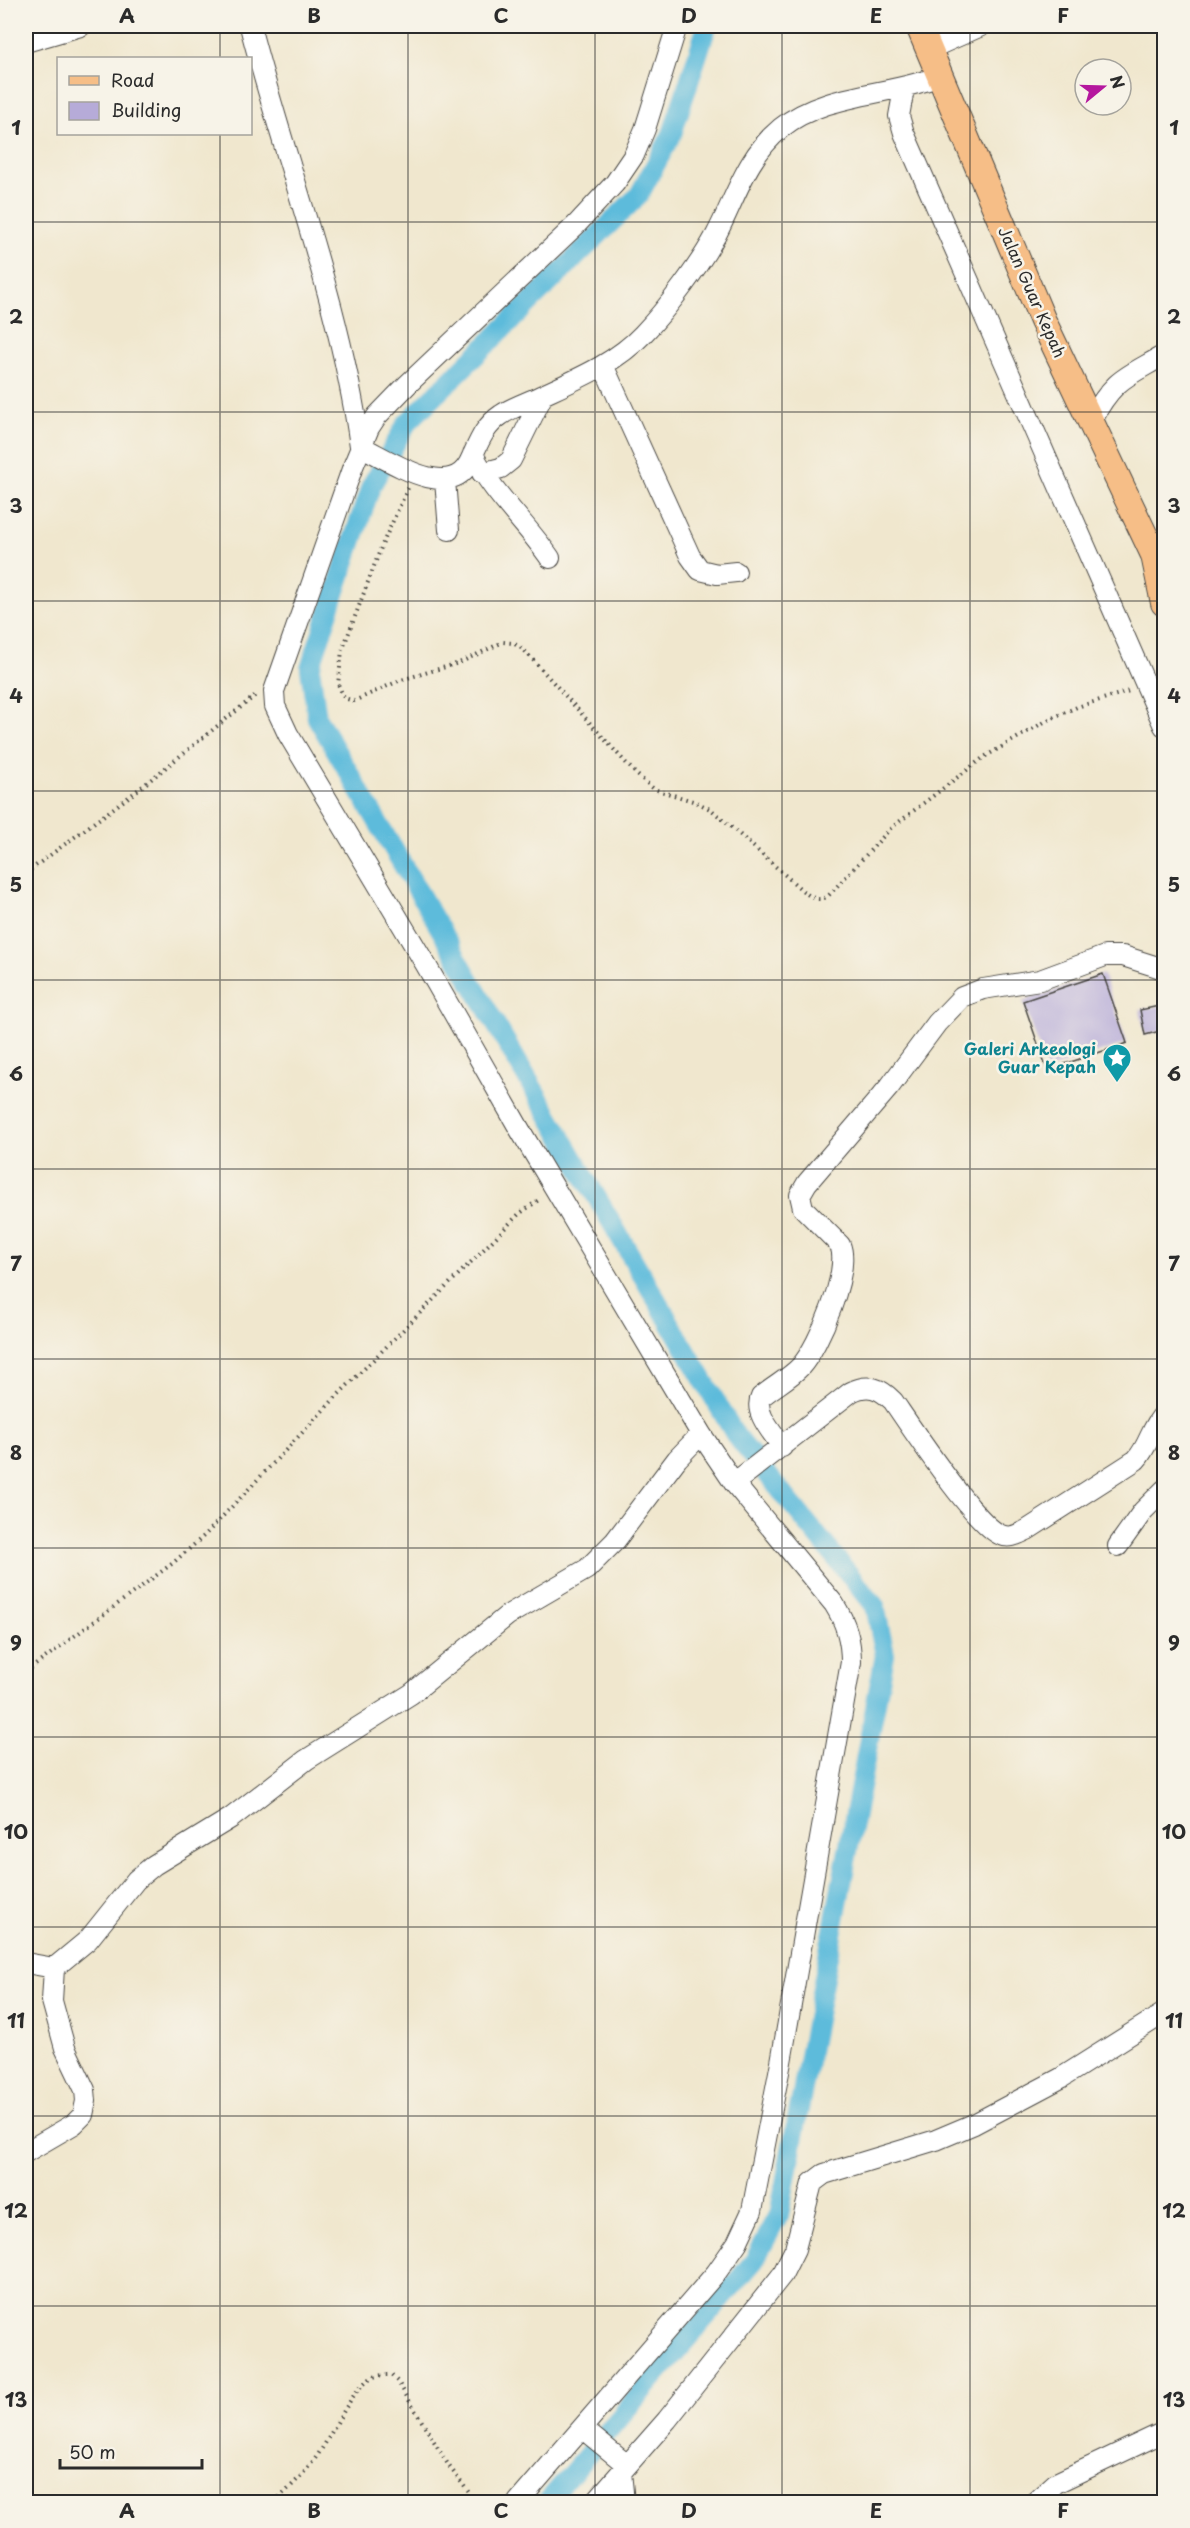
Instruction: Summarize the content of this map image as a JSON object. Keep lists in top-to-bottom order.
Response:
{
  "streets": {
    "main road": ["Jalan Guar Kepah"]
  },
  "places": {
    "place": ["Galeri Arkeologi Guar Kepah"]
  },
  "legend": ["Road", "Building"],
  "scale_bar": "50 m",
  "north": "right",
  "grid": {
    "columns": [
      "A",
      "B",
      "C",
      "D",
      "E",
      "F"
    ],
    "rows": [
      "1",
      "2",
      "3",
      "4",
      "5",
      "6",
      "7",
      "8",
      "9",
      "10",
      "11",
      "12",
      "13"
    ]
  }
}
